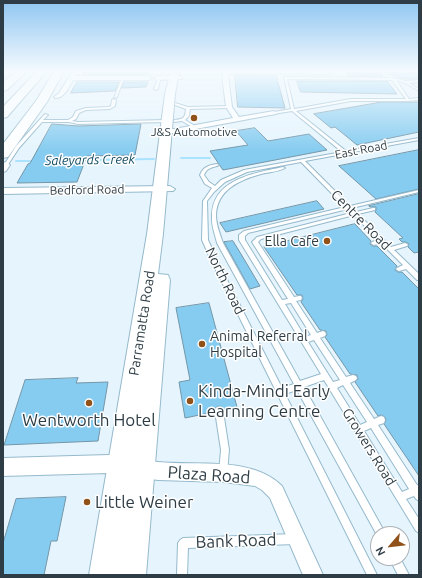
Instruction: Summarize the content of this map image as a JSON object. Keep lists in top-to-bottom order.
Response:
{
  "streets": {
    "highway": ["Parramatta Road"],
    "street": ["Bedford Road", "Plaza Road"],
    "lane": [
      "East Road",
      "Centre Road",
      "North Road",
      "Growers Road",
      "Bank Road"
    ]
  },
  "crossings": [
    ["East Road", "Centre Road"],
    ["East Road", "North Road"],
    ["Bedford Road", "Parramatta Road"],
    ["Centre Road", "North Road"],
    ["Centre Road", "Growers Road"],
    ["Parramatta Road", "Plaza Road"],
    ["Plaza Road", "Bank Road"]
  ],
  "water": ["Saleyards Creek"],
  "places": [
    "J&S Automotive",
    "Ella Cafe",
    "Animal Referral Hospital",
    "Kinda-Mindi Early Learning Centre",
    "Wentworth Hotel",
    "Little Weiner"
  ],
  "north": "bottom left"
}
